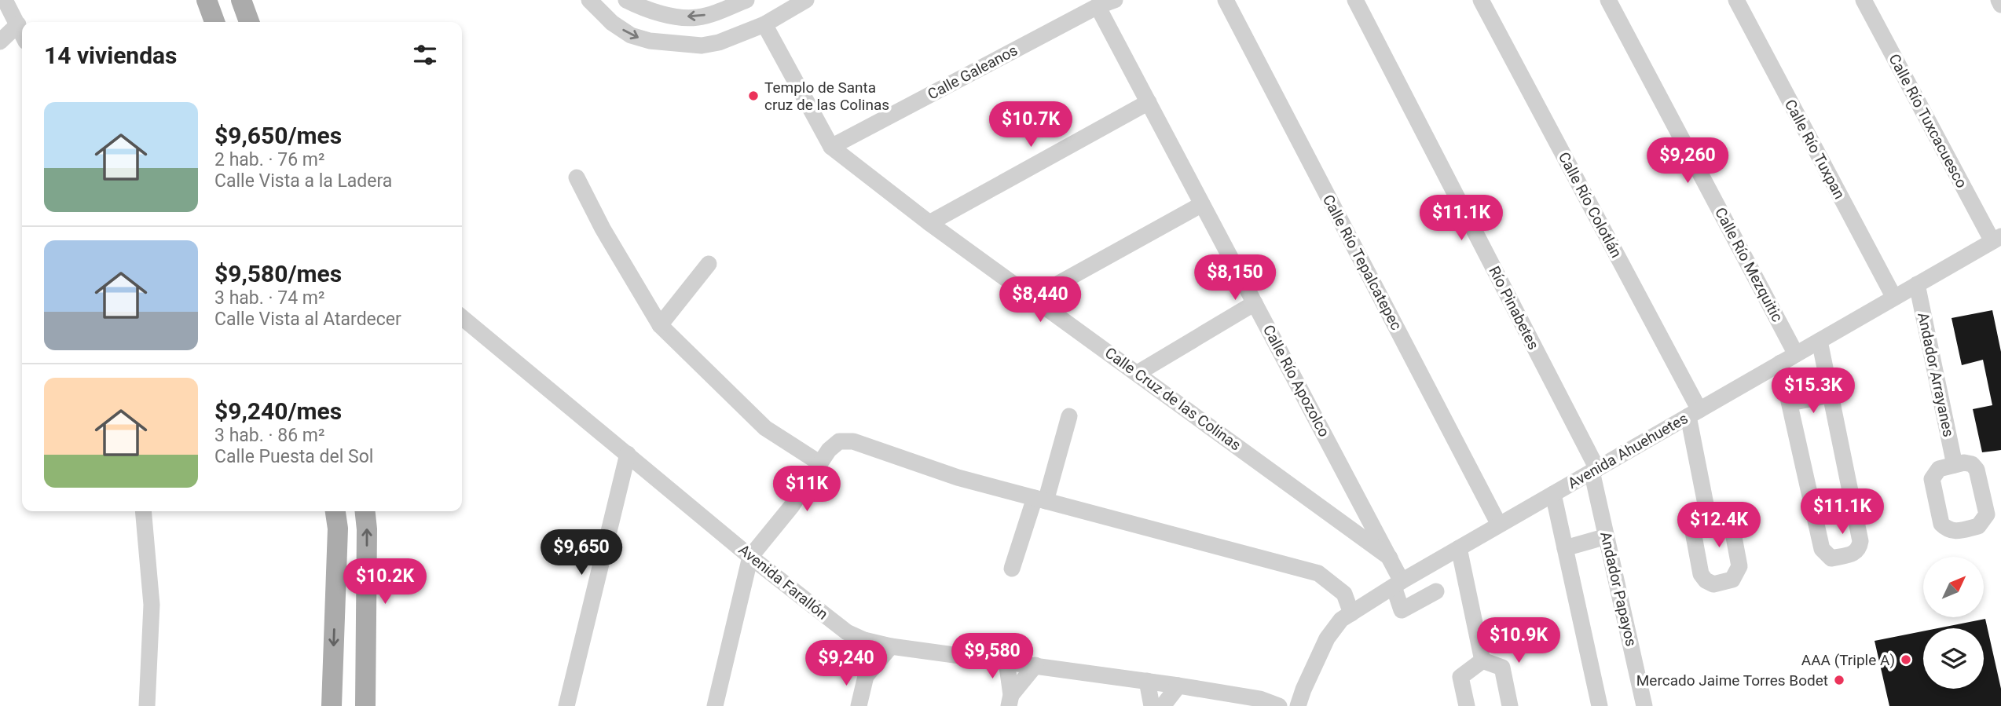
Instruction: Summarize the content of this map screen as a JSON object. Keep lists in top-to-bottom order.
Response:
{
  "streets": {
    "street": [
      "Calle Galeanos",
      "Calle Río Tuxcacuesco",
      "Calle Río Tuxpan",
      "Calle Río Colotlán",
      "Calle Río Tepalcatepec",
      "Calle Río Mezquitic",
      "Río Pinabetes",
      "Andador Arrayanes",
      "Calle Río Apozolco",
      "Calle Cruz de las Colinas",
      "Avenida Ahuehuetes",
      "Avenida Farallón",
      "Andador Papayos"
    ]
  },
  "crossings": [
    ["Calle Galeanos", "Calle Río Apozolco"],
    ["Calle Galeanos", "Calle Cruz de las Colinas"],
    ["Calle Río Tuxcacuesco", "Avenida Ahuehuetes"],
    ["Calle Río Tuxpan", "Avenida Ahuehuetes"],
    ["Calle Río Colotlán", "Avenida Ahuehuetes"],
    ["Calle Río Tepalcatepec", "Avenida Ahuehuetes"],
    ["Calle Río Mezquitic", "Avenida Ahuehuetes"],
    ["Río Pinabetes", "Avenida Ahuehuetes"],
    ["Río Pinabetes", "Andador Papayos"],
    ["Andador Arrayanes", "Avenida Ahuehuetes"],
    ["Calle Río Apozolco", "Calle Cruz de las Colinas"],
    ["Calle Río Apozolco", "Avenida Ahuehuetes"],
    ["Avenida Ahuehuetes", "Andador Papayos"]
  ],
  "places": ["Templo de Santa cruz de las Colinas", "AAA (Triple A)", "Mercado Jaime Torres Bodet"],
  "north": "top right",
  "page": {
    "heading": "14 viviendas",
    "list": [
      {
        "name": "$9,650/mes",
        "note": "2 hab. · 76 m² · Calle Vista a la Ladera"
      },
      {
        "name": "$9,580/mes",
        "note": "3 hab. · 74 m² · Calle Vista al Atardecer"
      },
      {
        "name": "$9,240/mes",
        "note": "3 hab. · 86 m² · Calle Puesta del Sol"
      }
    ],
    "price": [
      "$10.7K",
      "$9,260",
      "$11.1K",
      "$8,150",
      "$8,440",
      "$15.3K",
      "$11K",
      "$11.1K",
      "$12.4K",
      "$9,650",
      "$10.2K",
      "$10.9K",
      "$9,580",
      "$9,240"
    ]
  }
}
